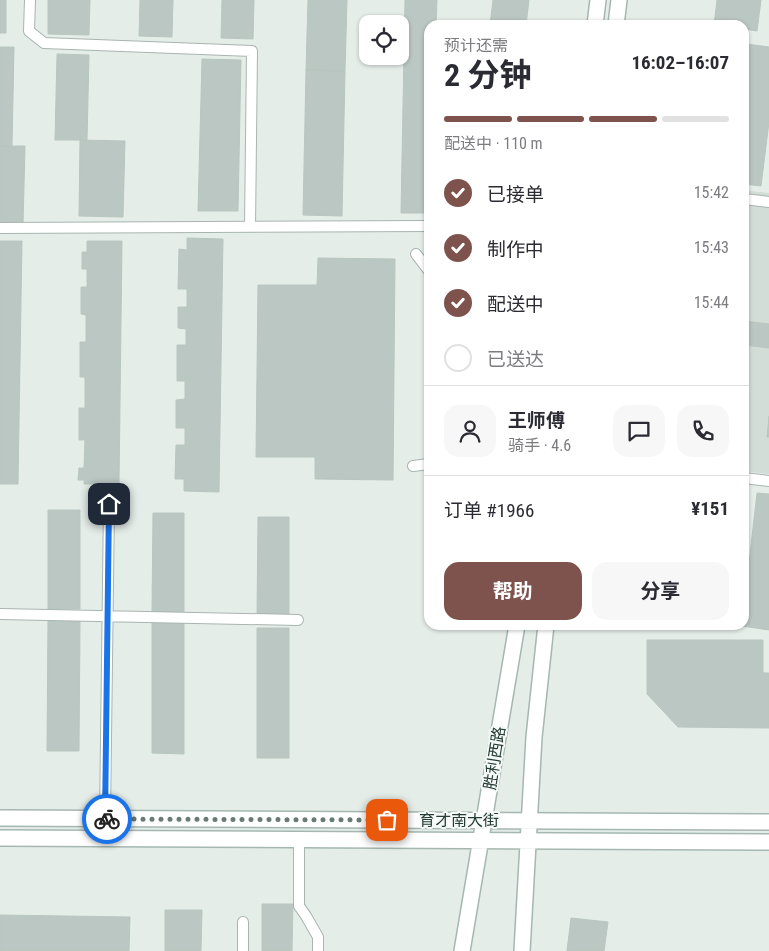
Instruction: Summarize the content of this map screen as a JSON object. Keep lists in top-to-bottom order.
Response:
{
  "streets": {
    "main road": ["胜利西路", "育才南大街"]
  },
  "crossings": [
    ["胜利西路", "育才南大街"]
  ],
  "page": {
    "heading": ["2 分钟", "预计还需", "16:02–16:07"],
    "panel": [
      "王师傅",
      "骑手 · 4.6",
      "订单 #1966",
      "¥151"
    ],
    "bar": "配送中 · 110 m",
    "list": [
      ["已接单", "15:42"],
      ["制作中", "15:43"],
      ["配送中", "15:44"],
      "已送达"
    ],
    "buttons": ["帮助", "分享"]
  }
}
